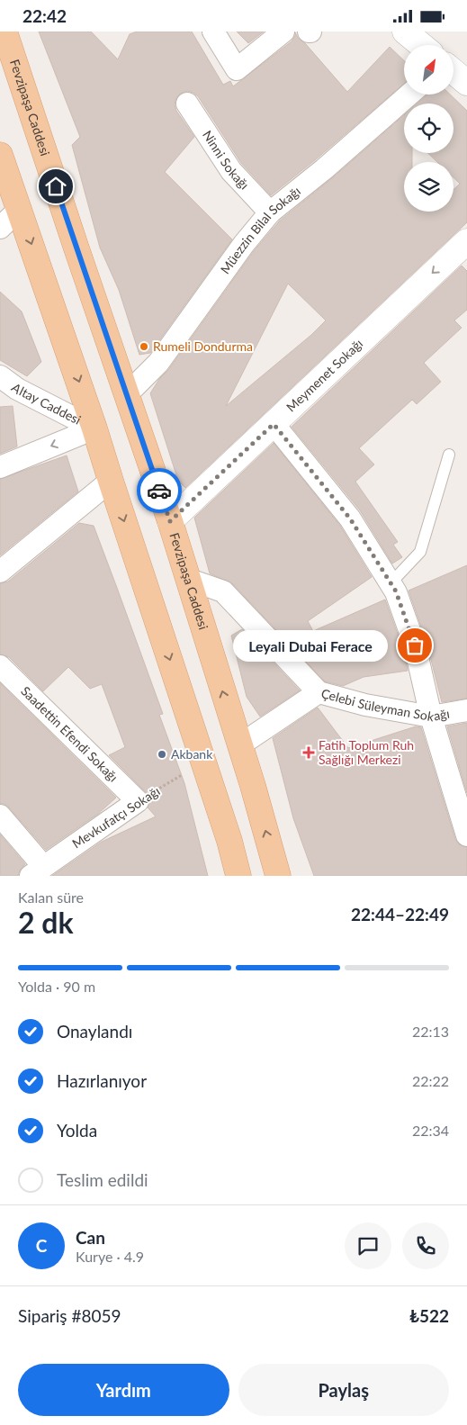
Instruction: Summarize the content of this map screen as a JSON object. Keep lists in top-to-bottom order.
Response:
{
  "streets": {
    "main road": ["Fevzipaşa Caddesi"],
    "street": [
      "Ninni Sokağı",
      "Müezzin Bilal Sokağı",
      "Meymenet Sokağı",
      "Altay Caddesi",
      "Çelebi Süleyman Sokağı",
      "Saadettin Efendi Sokağı",
      "Mevkufatçı Sokağı"
    ]
  },
  "crossings": [
    ["Fevzipaşa Caddesi", "Müezzin Bilal Sokağı"],
    ["Fevzipaşa Caddesi", "Meymenet Sokağı"],
    ["Fevzipaşa Caddesi", "Çelebi Süleyman Sokağı"],
    ["Ninni Sokağı", "Müezzin Bilal Sokağı"],
    ["Saadettin Efendi Sokağı", "Mevkufatçı Sokağı"]
  ],
  "one_way": ["Meymenet Sokağı"],
  "places": {
    "other": ["Rumeli Dondurma", "Leyali Dubai Ferace", "Akbank"],
    "health": ["Fatih Toplum Ruh Sağlığı Merkezi"]
  },
  "north": "top right",
  "page": {
    "status": "22:42",
    "bubble": "Leyali Dubai Ferace",
    "heading": ["2 dk", "Kalan süre", "22:44–22:49"],
    "panel": [
      "Can",
      "Kurye · 4.9",
      "Sipariş #8059",
      "₺522"
    ],
    "bar": "Yolda · 90 m",
    "list": [
      ["Onaylandı", "22:13"],
      ["Hazırlanıyor", "22:22"],
      ["Yolda", "22:34"],
      "Teslim edildi"
    ],
    "round": "C",
    "buttons": ["Yardım", "Paylaş"]
  }
}
